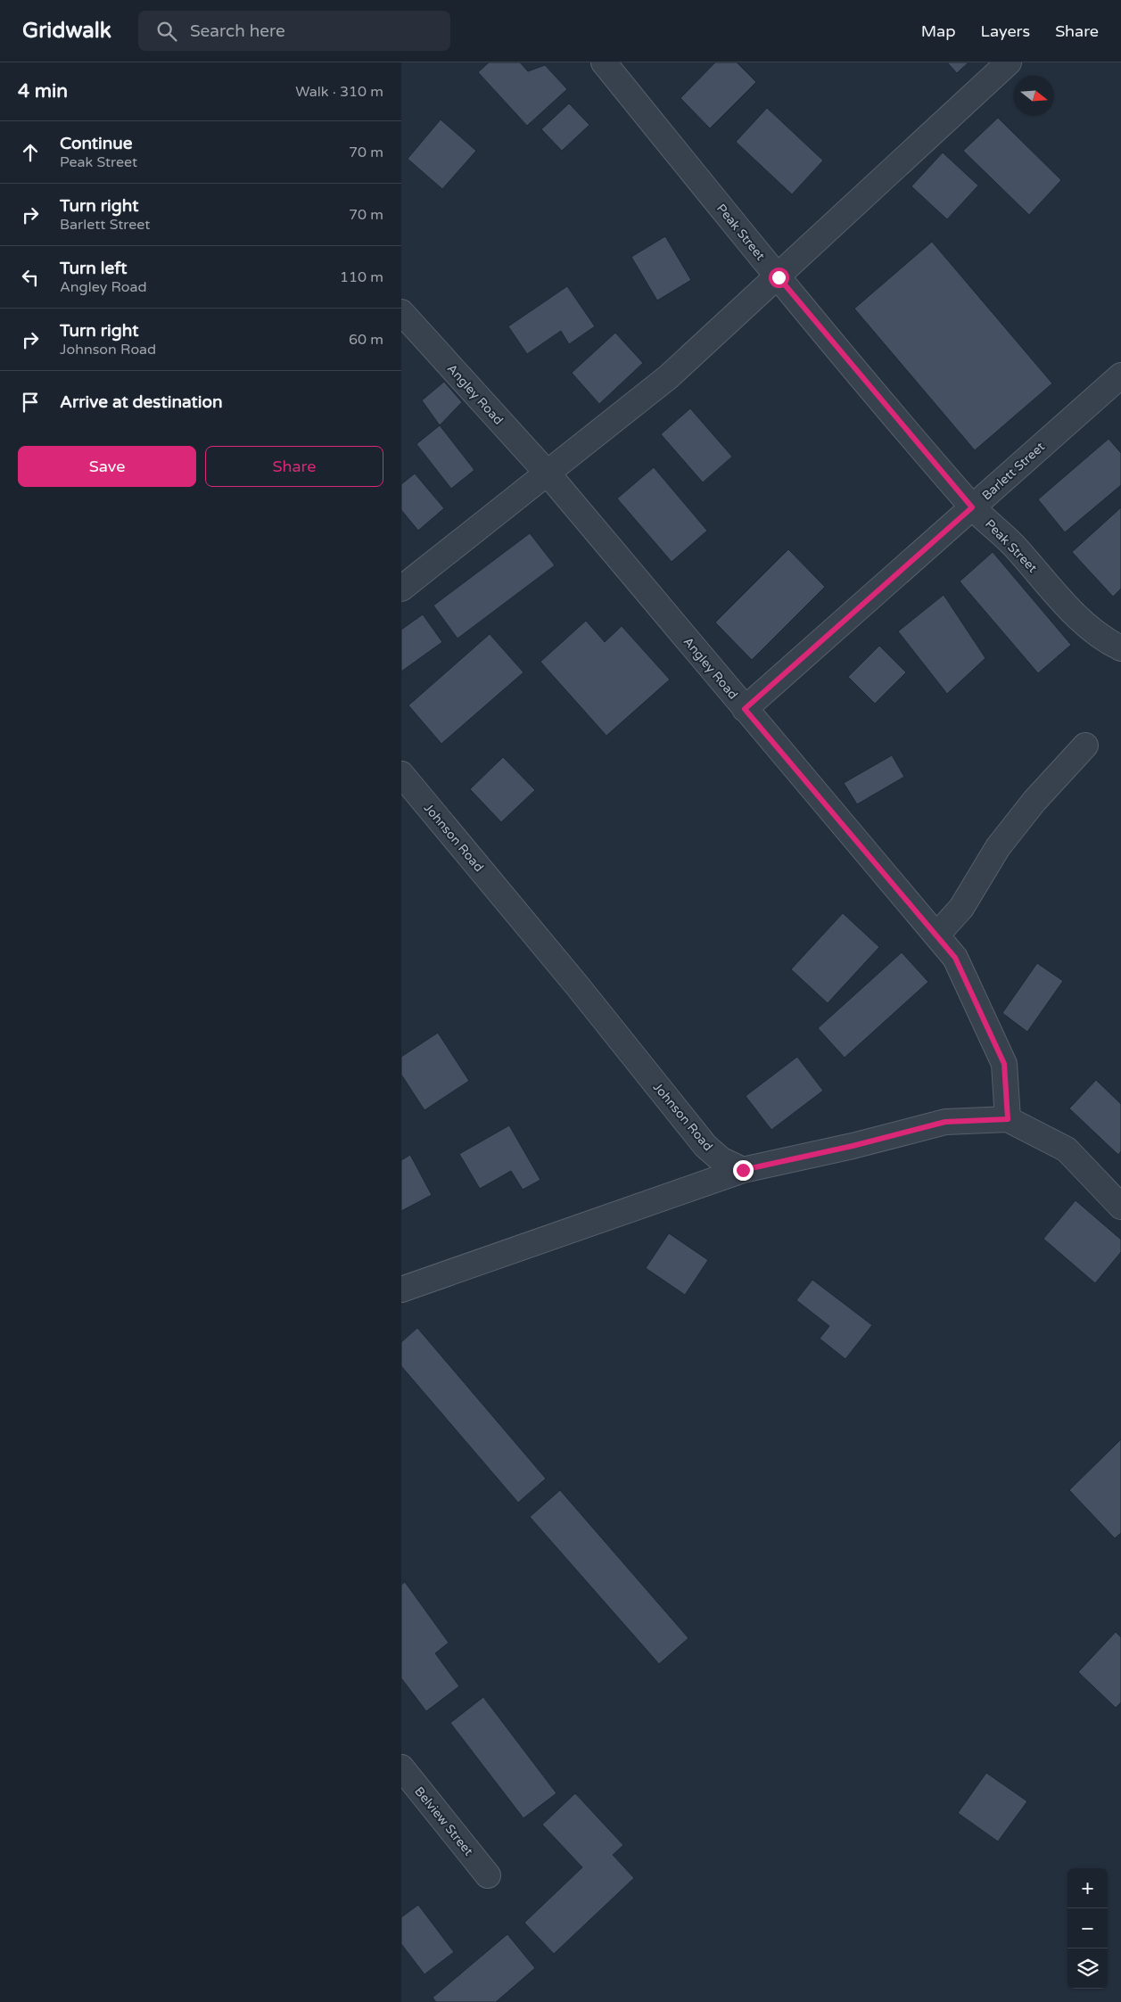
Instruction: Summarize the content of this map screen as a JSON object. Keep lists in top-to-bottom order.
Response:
{
  "streets": {
    "street": [
      "Peak Street",
      "Angley Road",
      "Barlett Street",
      "Johnson Road",
      "Belview Street"
    ]
  },
  "crossings": [
    ["Peak Street", "Barlett Street"],
    ["Angley Road", "Barlett Street"]
  ],
  "north": "right",
  "page": {
    "header": "Gridwalk",
    "search": "Search here",
    "nav": ["Map", "Layers", "Share"],
    "heading": ["4 min", "Walk · 310 m"],
    "list": [
      ["Continue", "Peak Street", "70 m"],
      ["Turn right", "Barlett Street", "70 m"],
      ["Turn left", "Angley Road", "110 m"],
      ["Turn right", "Johnson Road", "60 m"],
      "Arrive at destination"
    ],
    "buttons": ["Save", "Share"],
    "map_buttons": ["+", "−"]
  }
}
